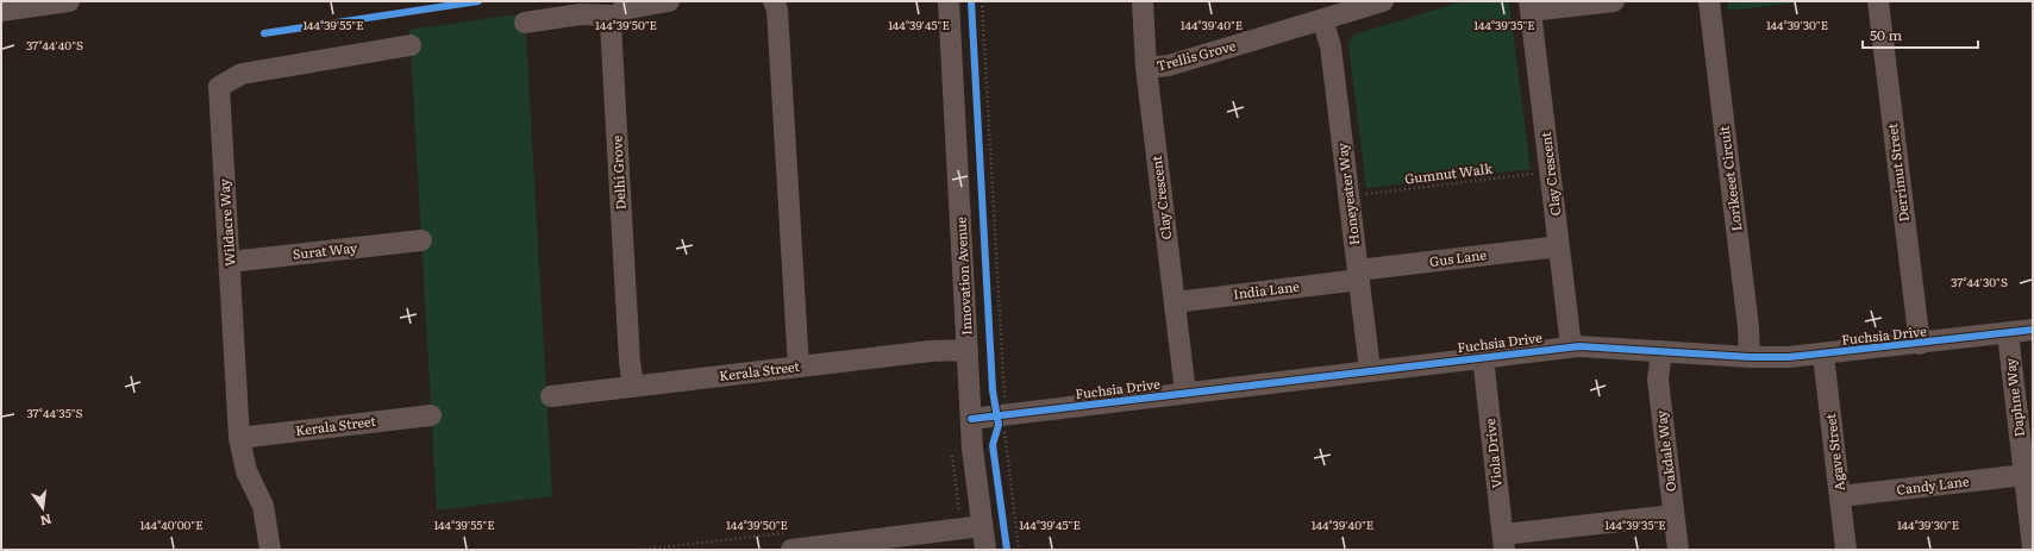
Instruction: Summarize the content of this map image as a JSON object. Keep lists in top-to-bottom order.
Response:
{
  "streets": {
    "street": [
      "Trellis Grove",
      "Delhi Grove",
      "Derrimut Street",
      "Clay Crescent",
      "Lorikeeet Circuit",
      "Honeyeater Way",
      "Wildacre Way",
      "Surat Way",
      "Gus Lane",
      "Innovation Avenue",
      "India Lane",
      "Fuchsia Drive",
      "Kerala Street",
      "Daphne Way",
      "Oakdale Way",
      "Agave Street",
      "Viola Drive",
      "Candy Lane"
    ],
    "path": ["Gumnut Walk"]
  },
  "crossings": [
    ["Trellis Grove", "Clay Crescent"],
    ["Trellis Grove", "Honeyeater Way"],
    ["Delhi Grove", "Kerala Street"],
    ["Derrimut Street", "Fuchsia Drive"],
    ["Gumnut Walk", "Clay Crescent"],
    ["Gumnut Walk", "Honeyeater Way"],
    ["Clay Crescent", "Gus Lane"],
    ["Clay Crescent", "India Lane"],
    ["Clay Crescent", "Fuchsia Drive"],
    ["Lorikeeet Circuit", "Fuchsia Drive"],
    ["Honeyeater Way", "Gus Lane"],
    ["Honeyeater Way", "India Lane"],
    ["Honeyeater Way", "Fuchsia Drive"],
    ["Wildacre Way", "Surat Way"],
    ["Wildacre Way", "Kerala Street"],
    ["Gus Lane", "India Lane"],
    ["Innovation Avenue", "Fuchsia Drive"],
    ["Innovation Avenue", "Kerala Street"],
    ["Fuchsia Drive", "Daphne Way"],
    ["Fuchsia Drive", "Oakdale Way"],
    ["Fuchsia Drive", "Agave Street"],
    ["Fuchsia Drive", "Viola Drive"],
    ["Daphne Way", "Candy Lane"],
    ["Agave Street", "Candy Lane"]
  ],
  "scale_bar": "50 m",
  "north": "bottom",
  "coordinates": [
    "144°39'40\"E",
    "144°39'55\"E",
    "144°39'50\"E",
    "144°39'45\"E",
    "144°39'35\"E",
    "144°39'30\"E",
    "37°44'40\"S",
    "37°44'30\"S",
    "37°44'35\"S",
    "144°40'00\"E"
  ]
}
